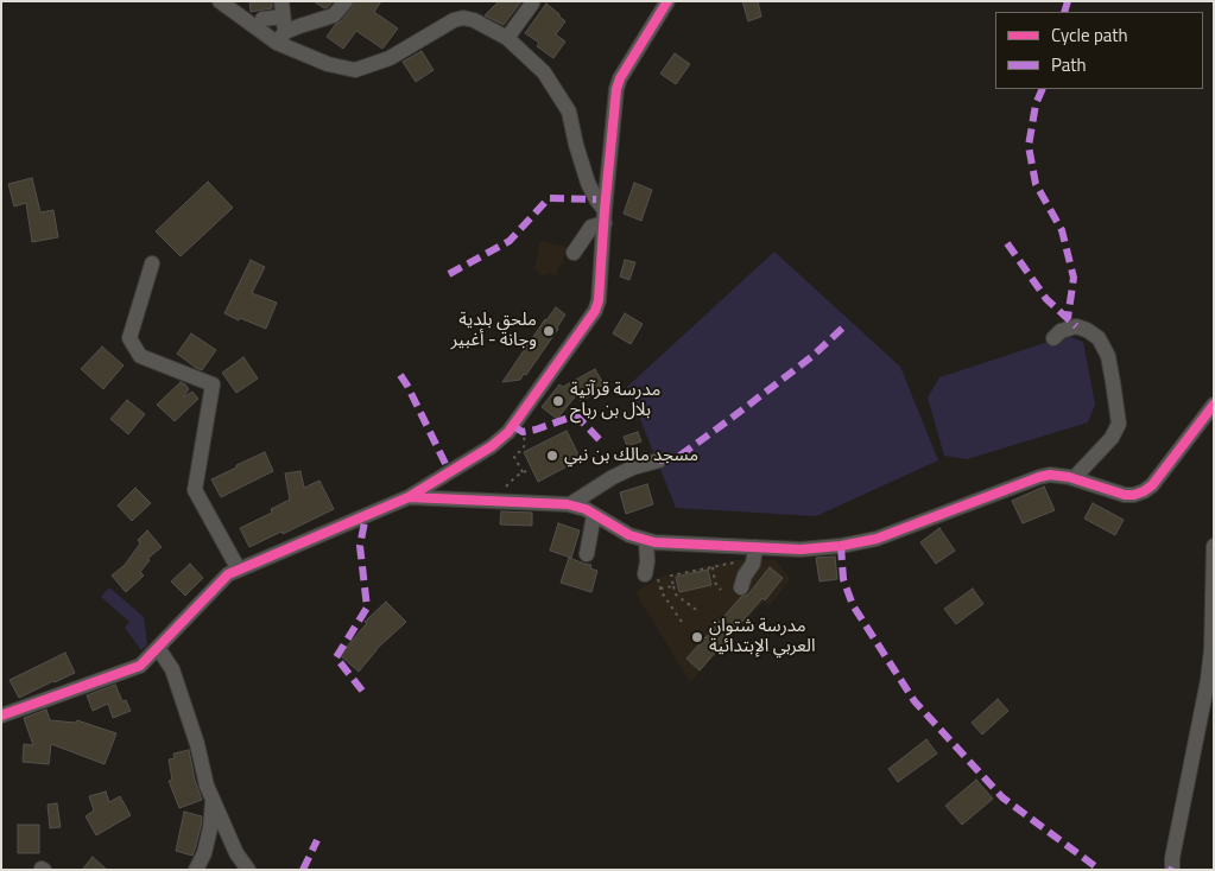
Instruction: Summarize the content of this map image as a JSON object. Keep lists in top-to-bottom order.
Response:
{
  "places": [
    "ملحق بلدية وجانة - أغبير",
    "مدرسة قرآتية بلال بن رباح",
    "مسجد مالك بن نبي",
    "مدرسة شتوان العربي الإبتدائية"
  ],
  "legend": ["Cycle path", "Path"]
}
